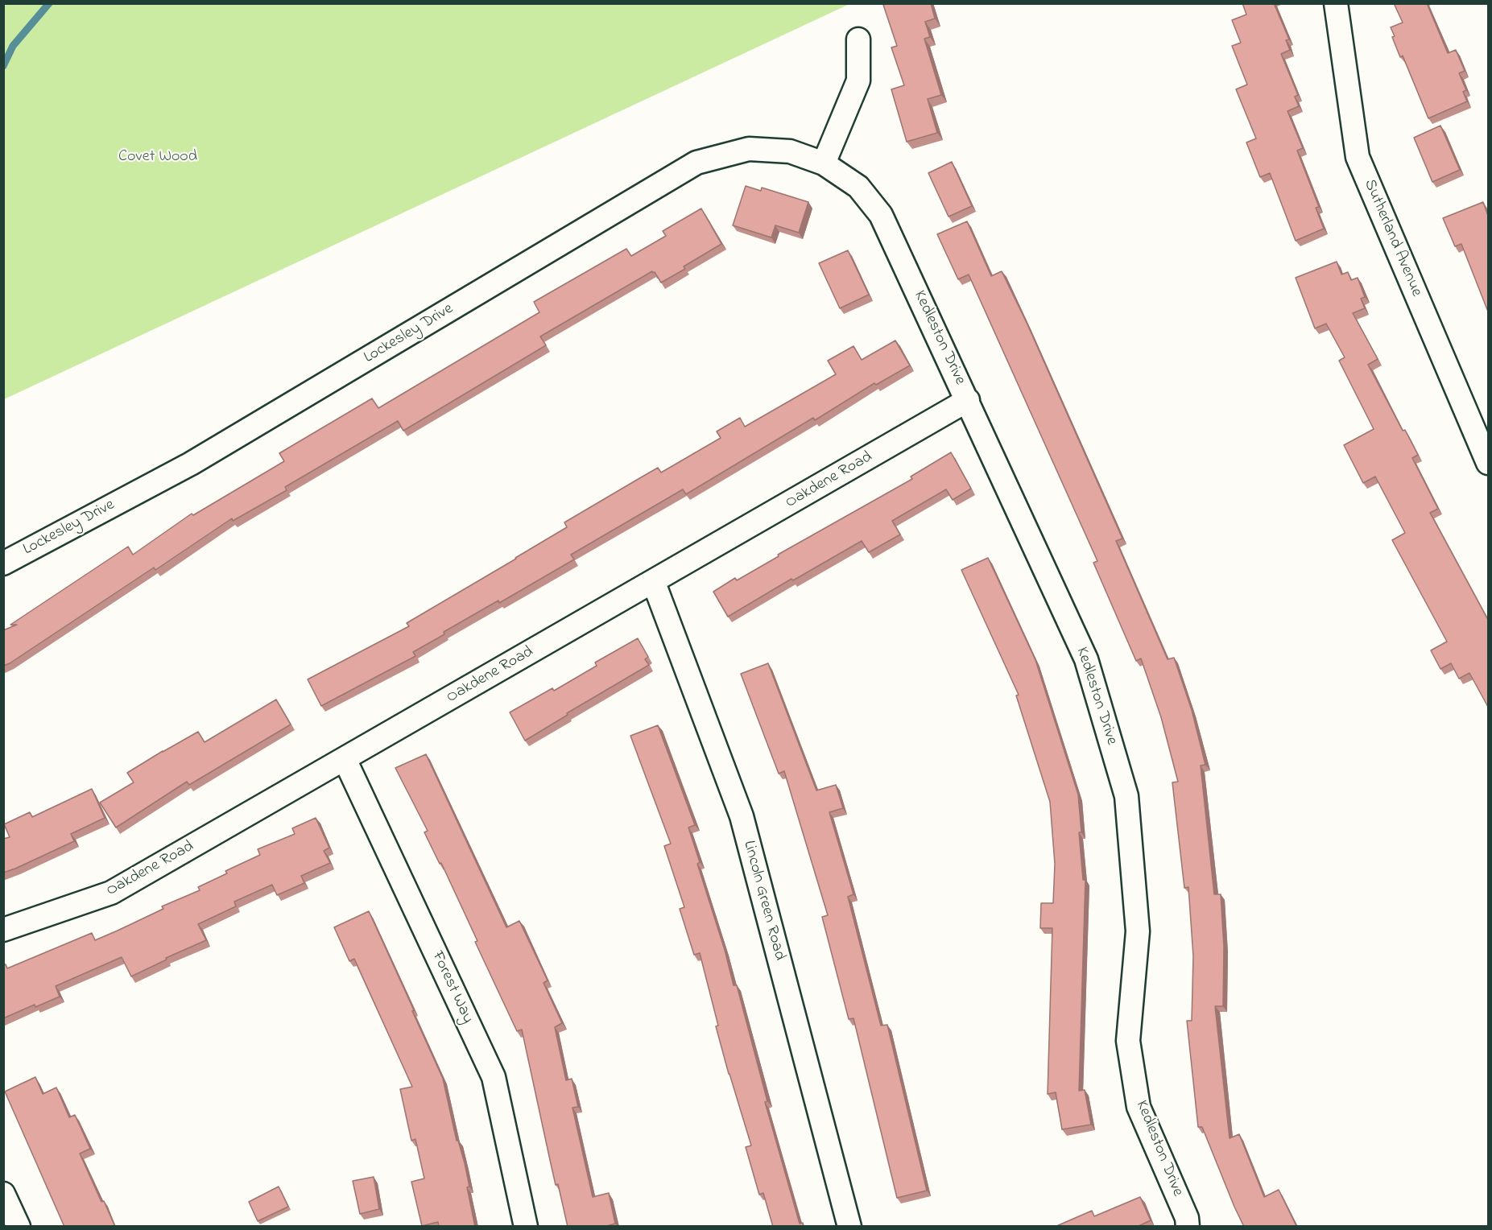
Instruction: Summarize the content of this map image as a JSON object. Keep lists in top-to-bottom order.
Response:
{
  "streets": {
    "street": [
      "Sutherland Avenue",
      "Lockesley Drive",
      "Kedleston Drive",
      "Oakdene Road",
      "Lincoln Green Road",
      "Forest Way"
    ]
  },
  "crossings": [
    ["Lockesley Drive", "Kedleston Drive"],
    ["Kedleston Drive", "Oakdene Road"],
    ["Oakdene Road", "Lincoln Green Road"],
    ["Oakdene Road", "Forest Way"]
  ],
  "parks": ["Covet Wood"]
}
